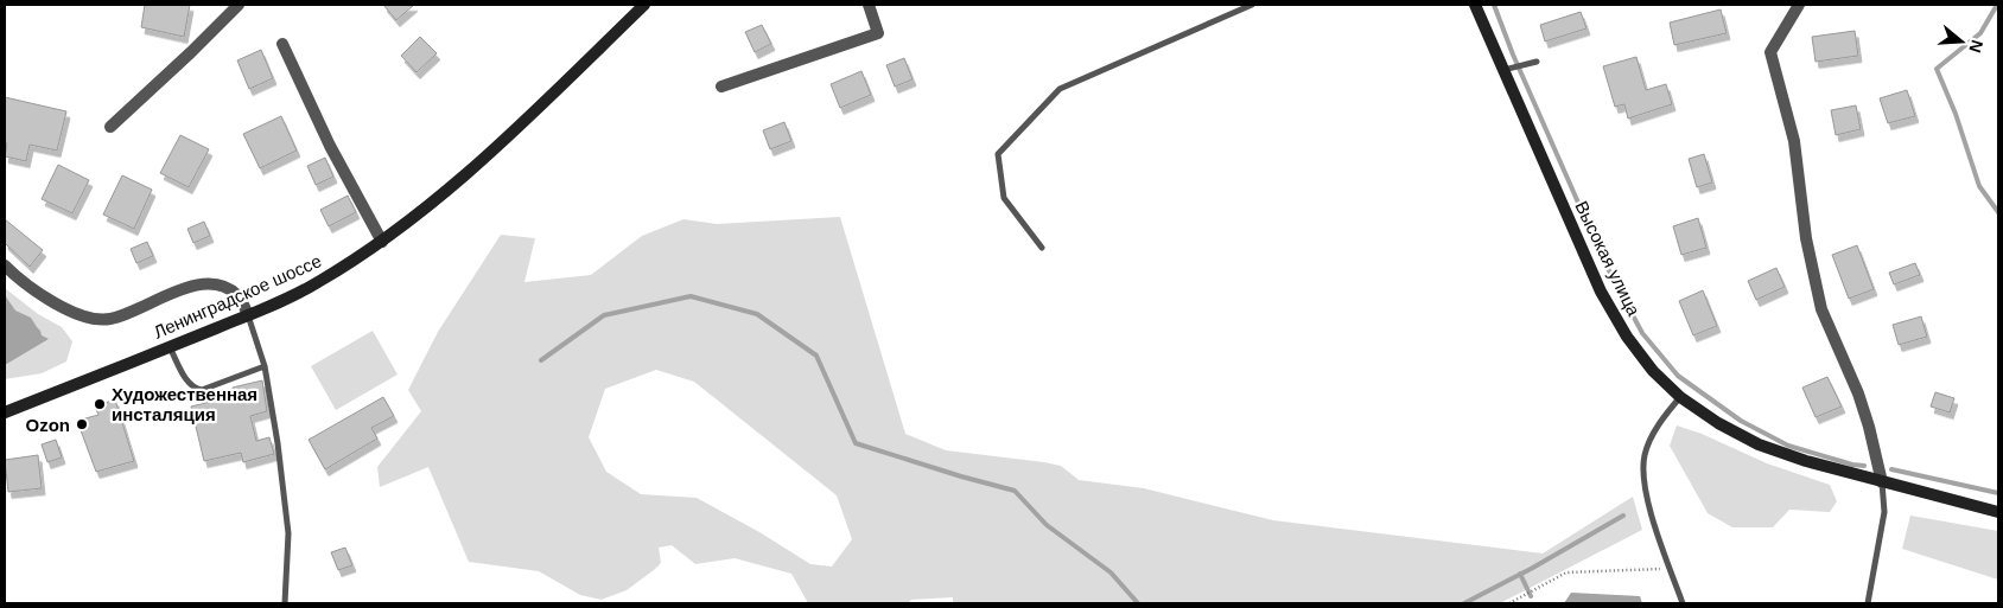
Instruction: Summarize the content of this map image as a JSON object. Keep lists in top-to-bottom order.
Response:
{
  "streets": {
    "street": ["Высокая улица", "Ленинградское шоссе"]
  },
  "places": ["Художественная инсталяция", "Ozon"],
  "north": "right"
}
